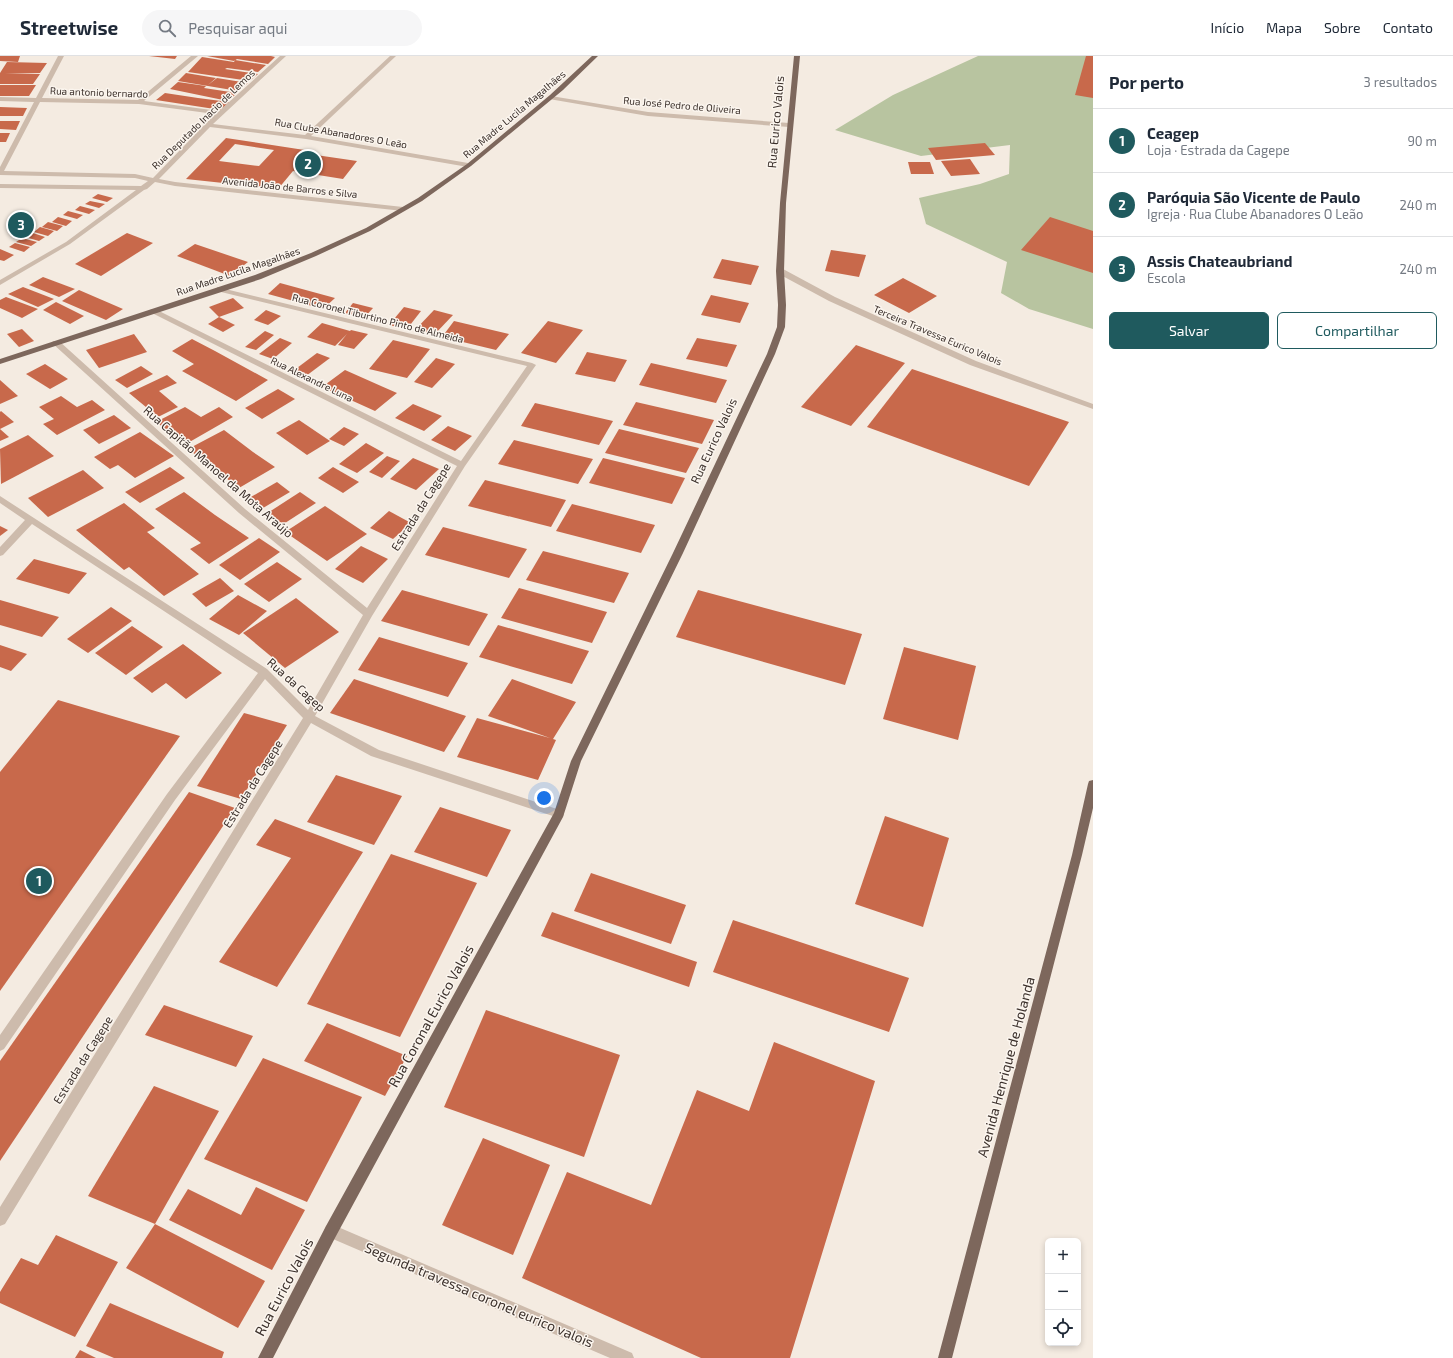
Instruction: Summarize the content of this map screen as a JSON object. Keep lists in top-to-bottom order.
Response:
{
  "streets": {
    "main road": [
      "Rua Madre Lucila Magalhães",
      "Rua Eurico Valois",
      "Rua Coronal Eurico Valois",
      "Avenida Henrique de Holanda"
    ],
    "street": [
      "Rua antonio bernardo",
      "Rua José Pedro de Oliveira",
      "Rua Deputado Inacio de Lemos",
      "Rua Clube Abanadores O Leão",
      "Avenida João de Barros e Silva",
      "Rua Coronel Tiburtino Pinto de Almeida",
      "Terceira Travessa Eurico Valois",
      "Rua Alexandre Luna",
      "Rua Capitão Manoel da Mota Araújo",
      "Estrada da Cagepe",
      "Rua da Cagep",
      "Segunda travessa coronel eurico valois"
    ]
  },
  "crossings": [
    ["Rua antonio bernardo", "Rua Deputado Inacio de Lemos"],
    ["Rua José Pedro de Oliveira", "Rua Madre Lucila Magalhães"],
    ["Rua José Pedro de Oliveira", "Rua Eurico Valois"],
    ["Rua Madre Lucila Magalhães", "Rua Clube Abanadores O Leão"],
    ["Rua Madre Lucila Magalhães", "Avenida João de Barros e Silva"],
    ["Rua Madre Lucila Magalhães", "Rua Coronel Tiburtino Pinto de Almeida"],
    ["Rua Madre Lucila Magalhães", "Rua Alexandre Luna"],
    ["Rua Madre Lucila Magalhães", "Rua Capitão Manoel da Mota Araújo"],
    ["Rua Deputado Inacio de Lemos", "Rua Clube Abanadores O Leão"],
    ["Rua Deputado Inacio de Lemos", "Avenida João de Barros e Silva"],
    ["Rua Eurico Valois", "Terceira Travessa Eurico Valois"],
    ["Rua Eurico Valois", "Rua da Cagep"],
    ["Rua Eurico Valois", "Rua Coronal Eurico Valois"],
    ["Rua Eurico Valois", "Segunda travessa coronel eurico valois"],
    ["Rua Coronel Tiburtino Pinto de Almeida", "Estrada da Cagepe"],
    ["Rua Alexandre Luna", "Estrada da Cagepe"],
    ["Rua Capitão Manoel da Mota Araújo", "Estrada da Cagepe"],
    ["Estrada da Cagepe", "Rua da Cagep"],
    ["Rua da Cagep", "Rua Coronal Eurico Valois"],
    ["Rua Coronal Eurico Valois", "Segunda travessa coronel eurico valois"]
  ],
  "page": {
    "header": "Streetwise",
    "search": "Pesquisar aqui",
    "nav": [
      "Início",
      "Mapa",
      "Sobre",
      "Contato"
    ],
    "heading": ["Por perto", "3 resultados"],
    "list": [
      {
        "mark": "1",
        "name": "Ceagep",
        "note": "Loja · Estrada da Cagepe",
        "value": "90 m"
      },
      {
        "mark": "2",
        "name": "Paróquia São Vicente de Paulo",
        "note": "Igreja · Rua Clube Abanadores O Leão",
        "value": "240 m"
      },
      {
        "mark": "3",
        "name": "Assis Chateaubriand",
        "note": "Escola",
        "value": "240 m"
      }
    ],
    "pins": ["2", "3", "1"],
    "buttons": ["Salvar", "Compartilhar"],
    "map_buttons": ["+", "−"]
  }
}
